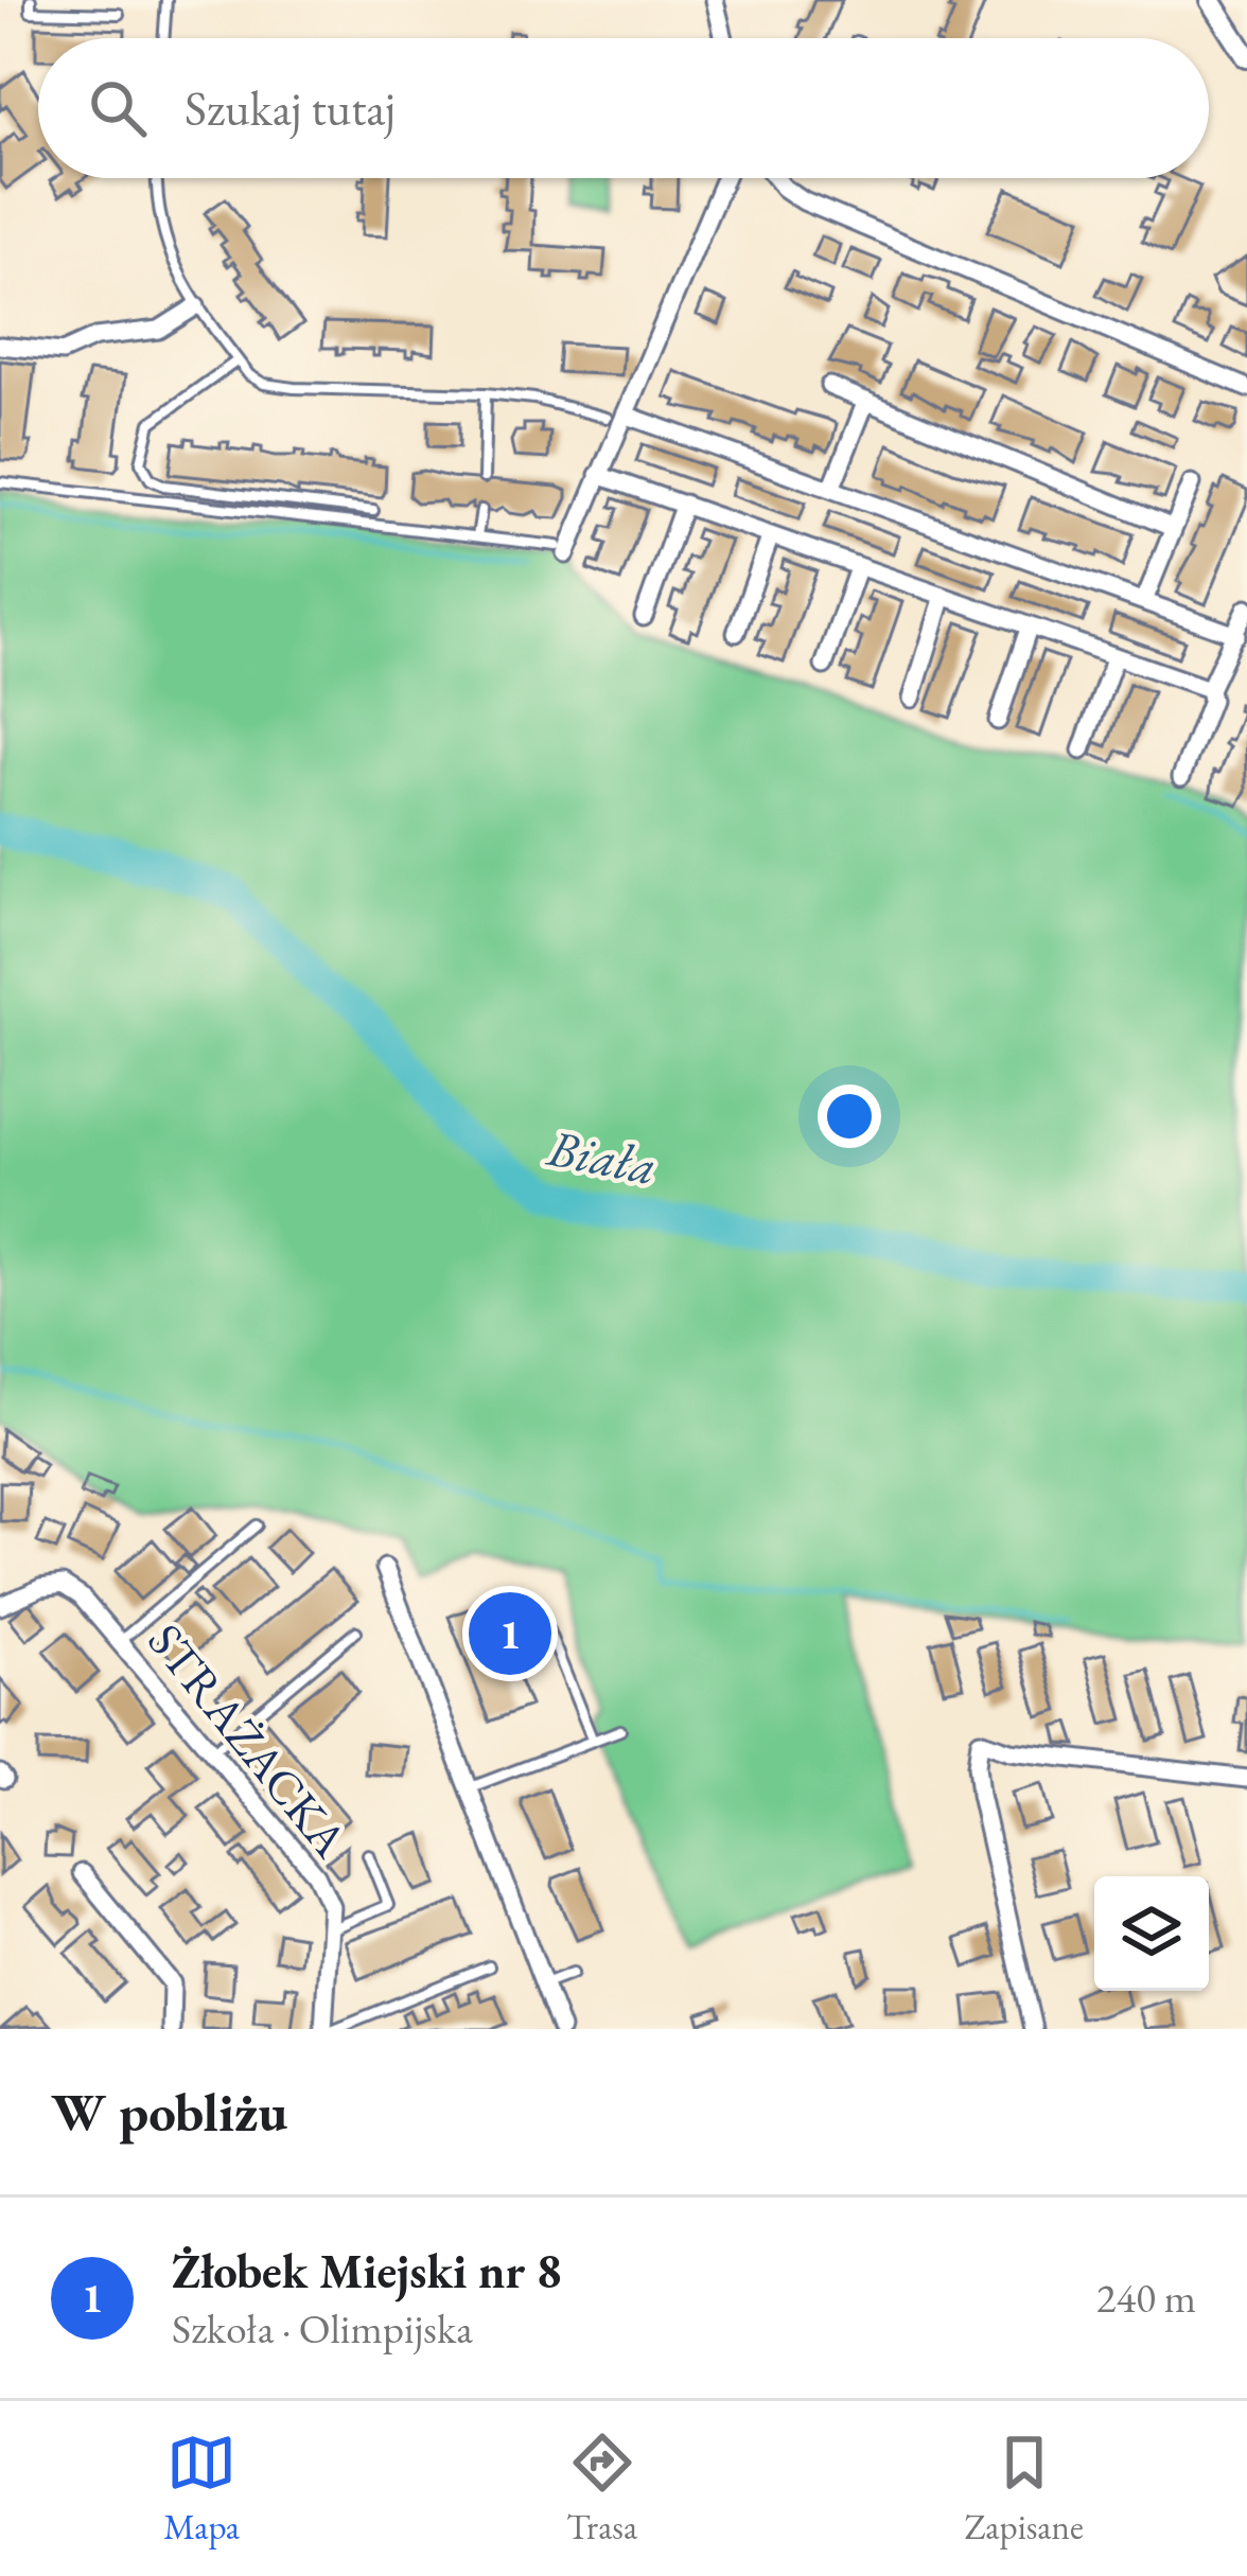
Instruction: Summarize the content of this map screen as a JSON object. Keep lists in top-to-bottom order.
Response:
{
  "streets": {
    "street": ["STRAŻACKA"]
  },
  "water": ["Biała"],
  "page": {
    "search": "Szukaj tutaj",
    "pins": "1",
    "heading": "W pobliżu",
    "list": [
      {
        "mark": "1",
        "name": "Żłobek Miejski nr 8",
        "note": "Szkoła · Olimpijska",
        "value": "240 m"
      }
    ],
    "nav": ["Mapa", "Trasa", "Zapisane"]
  }
}
